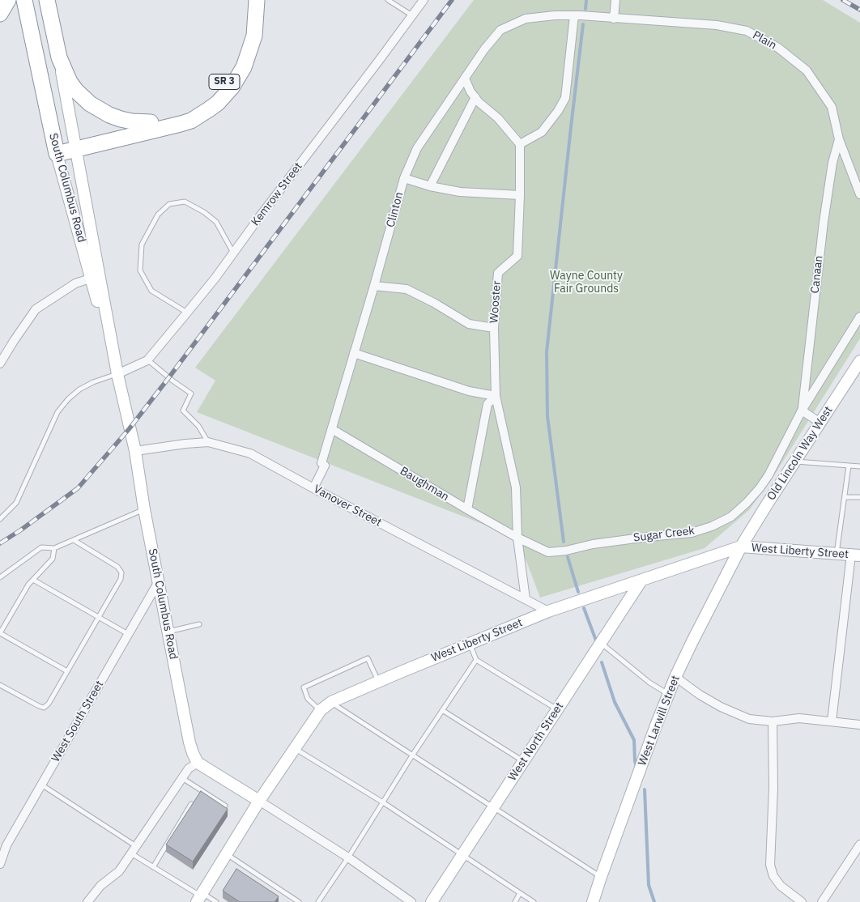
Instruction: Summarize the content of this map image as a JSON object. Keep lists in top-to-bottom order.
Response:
{
  "streets": {
    "highway": ["SR 3", "South Columbus Road"],
    "main road": [
      "Old Lincoln Way West",
      "West Liberty Street",
      "West Larwill Street",
      "West North Street"
    ],
    "street": [
      "Plain",
      "Kemrow Street",
      "Clinton",
      "Canaan",
      "Wooster",
      "Baughman",
      "Vanover Street",
      "Sugar Creek",
      "West South Street"
    ]
  },
  "crossings": [
    ["Plain", "Clinton"],
    ["Plain", "Canaan"],
    ["SR 3", "South Columbus Road"],
    ["South Columbus Road", "Kemrow Street"],
    ["South Columbus Road", "Vanover Street"],
    ["South Columbus Road", "West South Street"],
    ["Clinton", "Baughman"],
    ["Clinton", "Vanover Street"],
    ["Canaan", "Sugar Creek"],
    ["Wooster", "Baughman"],
    ["Wooster", "Vanover Street"],
    ["Wooster", "Sugar Creek"],
    ["Old Lincoln Way West", "West Liberty Street"],
    ["Old Lincoln Way West", "West Larwill Street"],
    ["Baughman", "Sugar Creek"],
    ["Vanover Street", "West Liberty Street"],
    ["West Liberty Street", "West Larwill Street"],
    ["West Liberty Street", "West North Street"]
  ],
  "parks": ["Wayne County Fair Grounds"]
}
